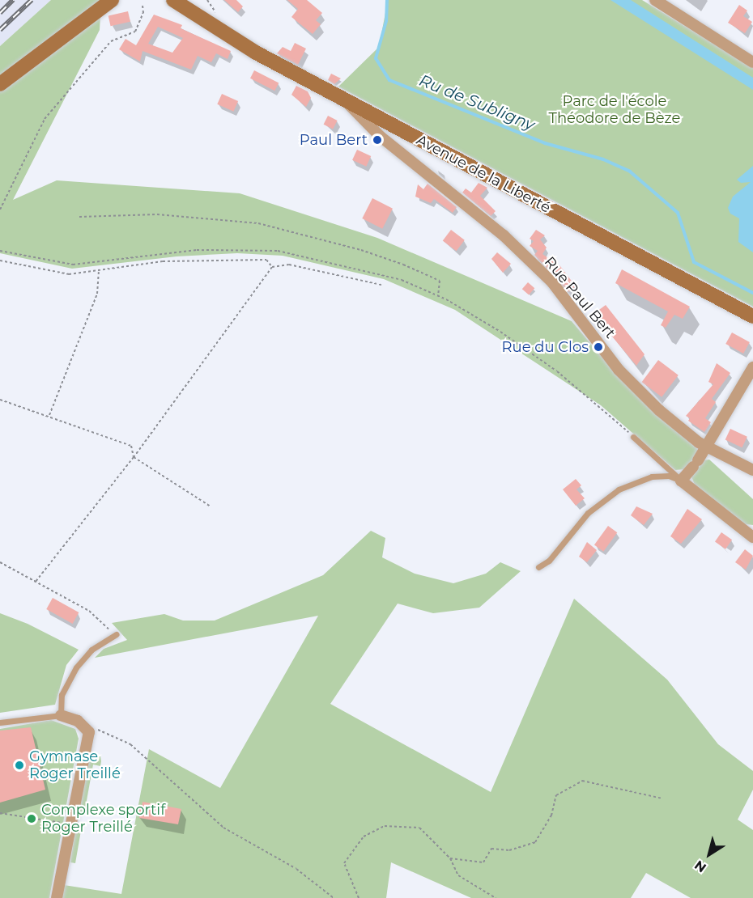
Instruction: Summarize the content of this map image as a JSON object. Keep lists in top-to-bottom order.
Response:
{
  "streets": {
    "main road": ["Avenue de la Liberté"],
    "street": ["Rue Paul Bert"]
  },
  "crossings": [
    ["Avenue de la Liberté", "Rue Paul Bert"]
  ],
  "water": ["Ru de Subligny"],
  "parks": ["Parc de l'école Théodore de Bèze"],
  "places": [
    "Paul Bert",
    "Rue du Clos",
    "Gymnase Roger Treillé",
    "Complexe sportif Roger Treillé"
  ],
  "north": "bottom left"
}
